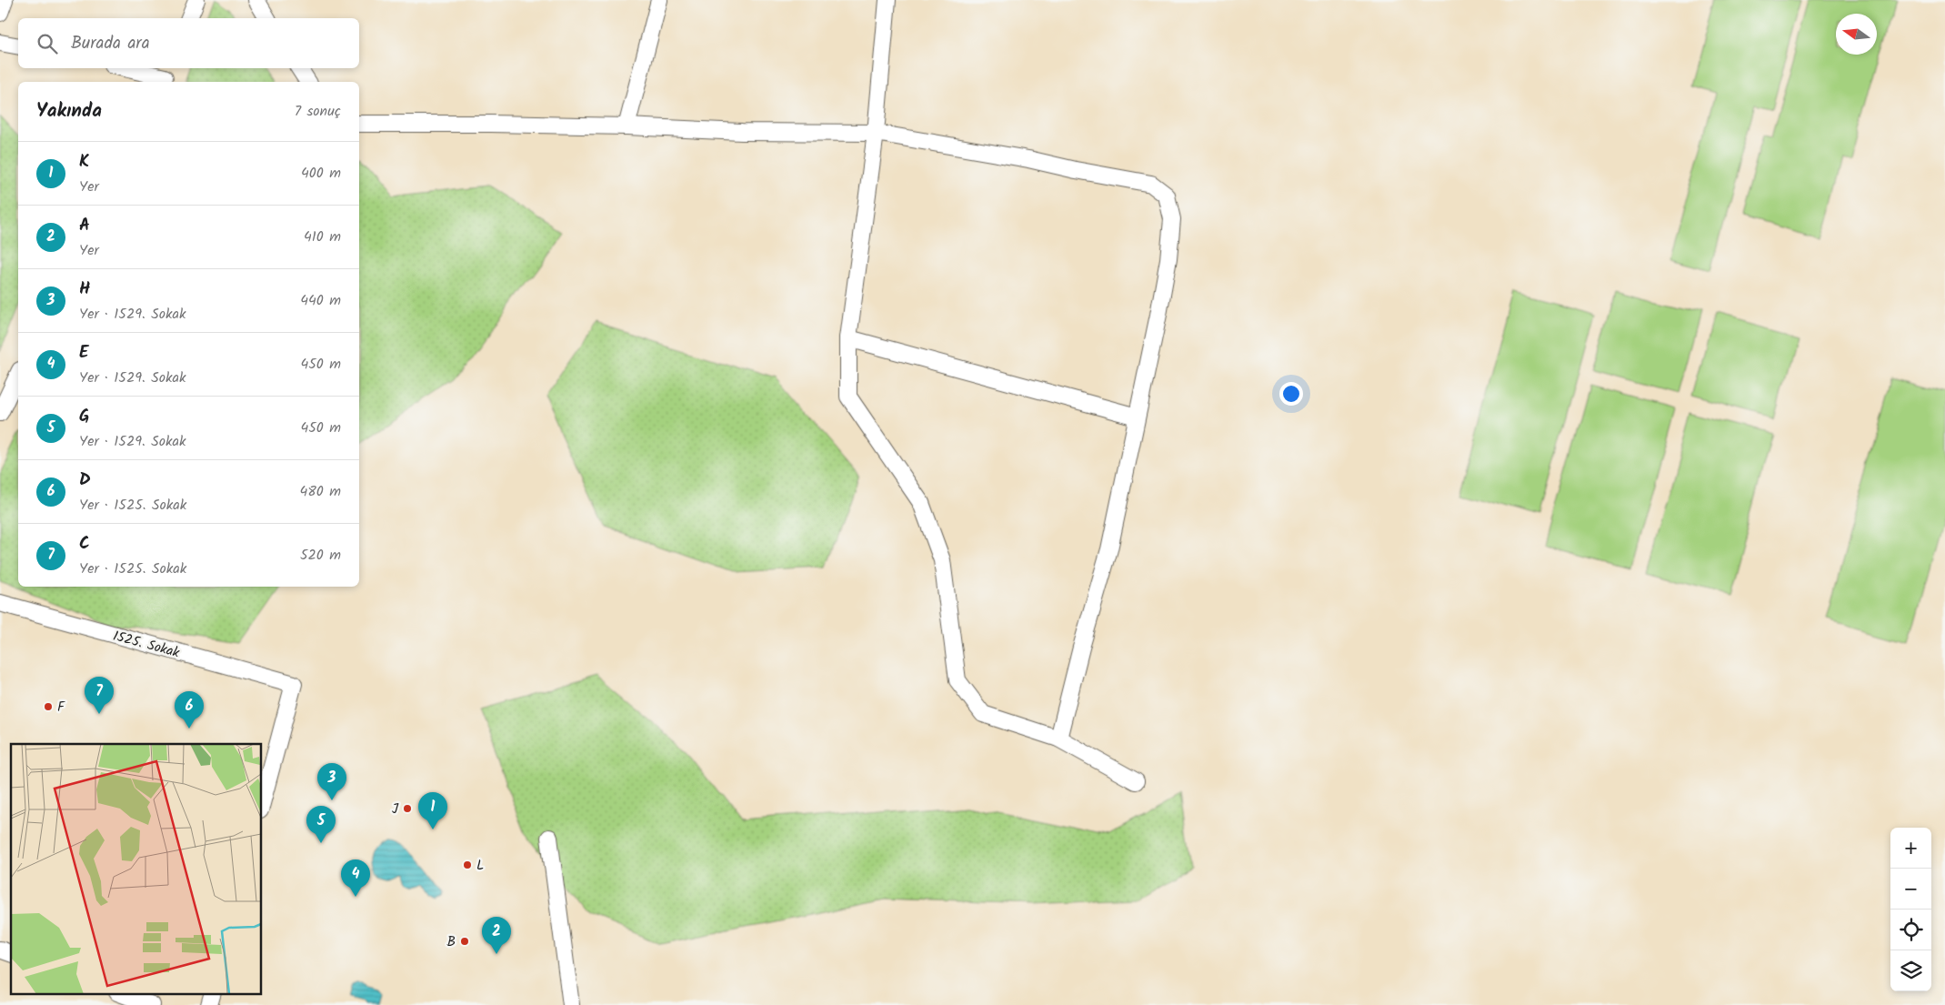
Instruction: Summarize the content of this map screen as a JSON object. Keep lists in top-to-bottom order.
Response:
{
  "streets": {
    "street": ["1525. Sokak"]
  },
  "places": [
    "F",
    "J",
    "L",
    "B"
  ],
  "north": "left",
  "page": {
    "search": "Burada ara",
    "heading": ["Yakında", "7 sonuç"],
    "list": [
      {
        "mark": "1",
        "name": "K",
        "note": "Yer",
        "value": "400 m"
      },
      {
        "mark": "2",
        "name": "A",
        "note": "Yer",
        "value": "410 m"
      },
      {
        "mark": "3",
        "name": "H",
        "note": "Yer · 1529. Sokak",
        "value": "440 m"
      },
      {
        "mark": "4",
        "name": "E",
        "note": "Yer · 1529. Sokak",
        "value": "450 m"
      },
      {
        "mark": "5",
        "name": "G",
        "note": "Yer · 1529. Sokak",
        "value": "450 m"
      },
      {
        "mark": "6",
        "name": "D",
        "note": "Yer · 1525. Sokak",
        "value": "480 m"
      },
      {
        "mark": "7",
        "name": "C",
        "note": "Yer · 1525. Sokak",
        "value": "520 m"
      }
    ],
    "pins": [
      "7",
      "6",
      "3",
      "1",
      "5",
      "4",
      "2"
    ],
    "map_buttons": ["+", "−"]
  }
}
